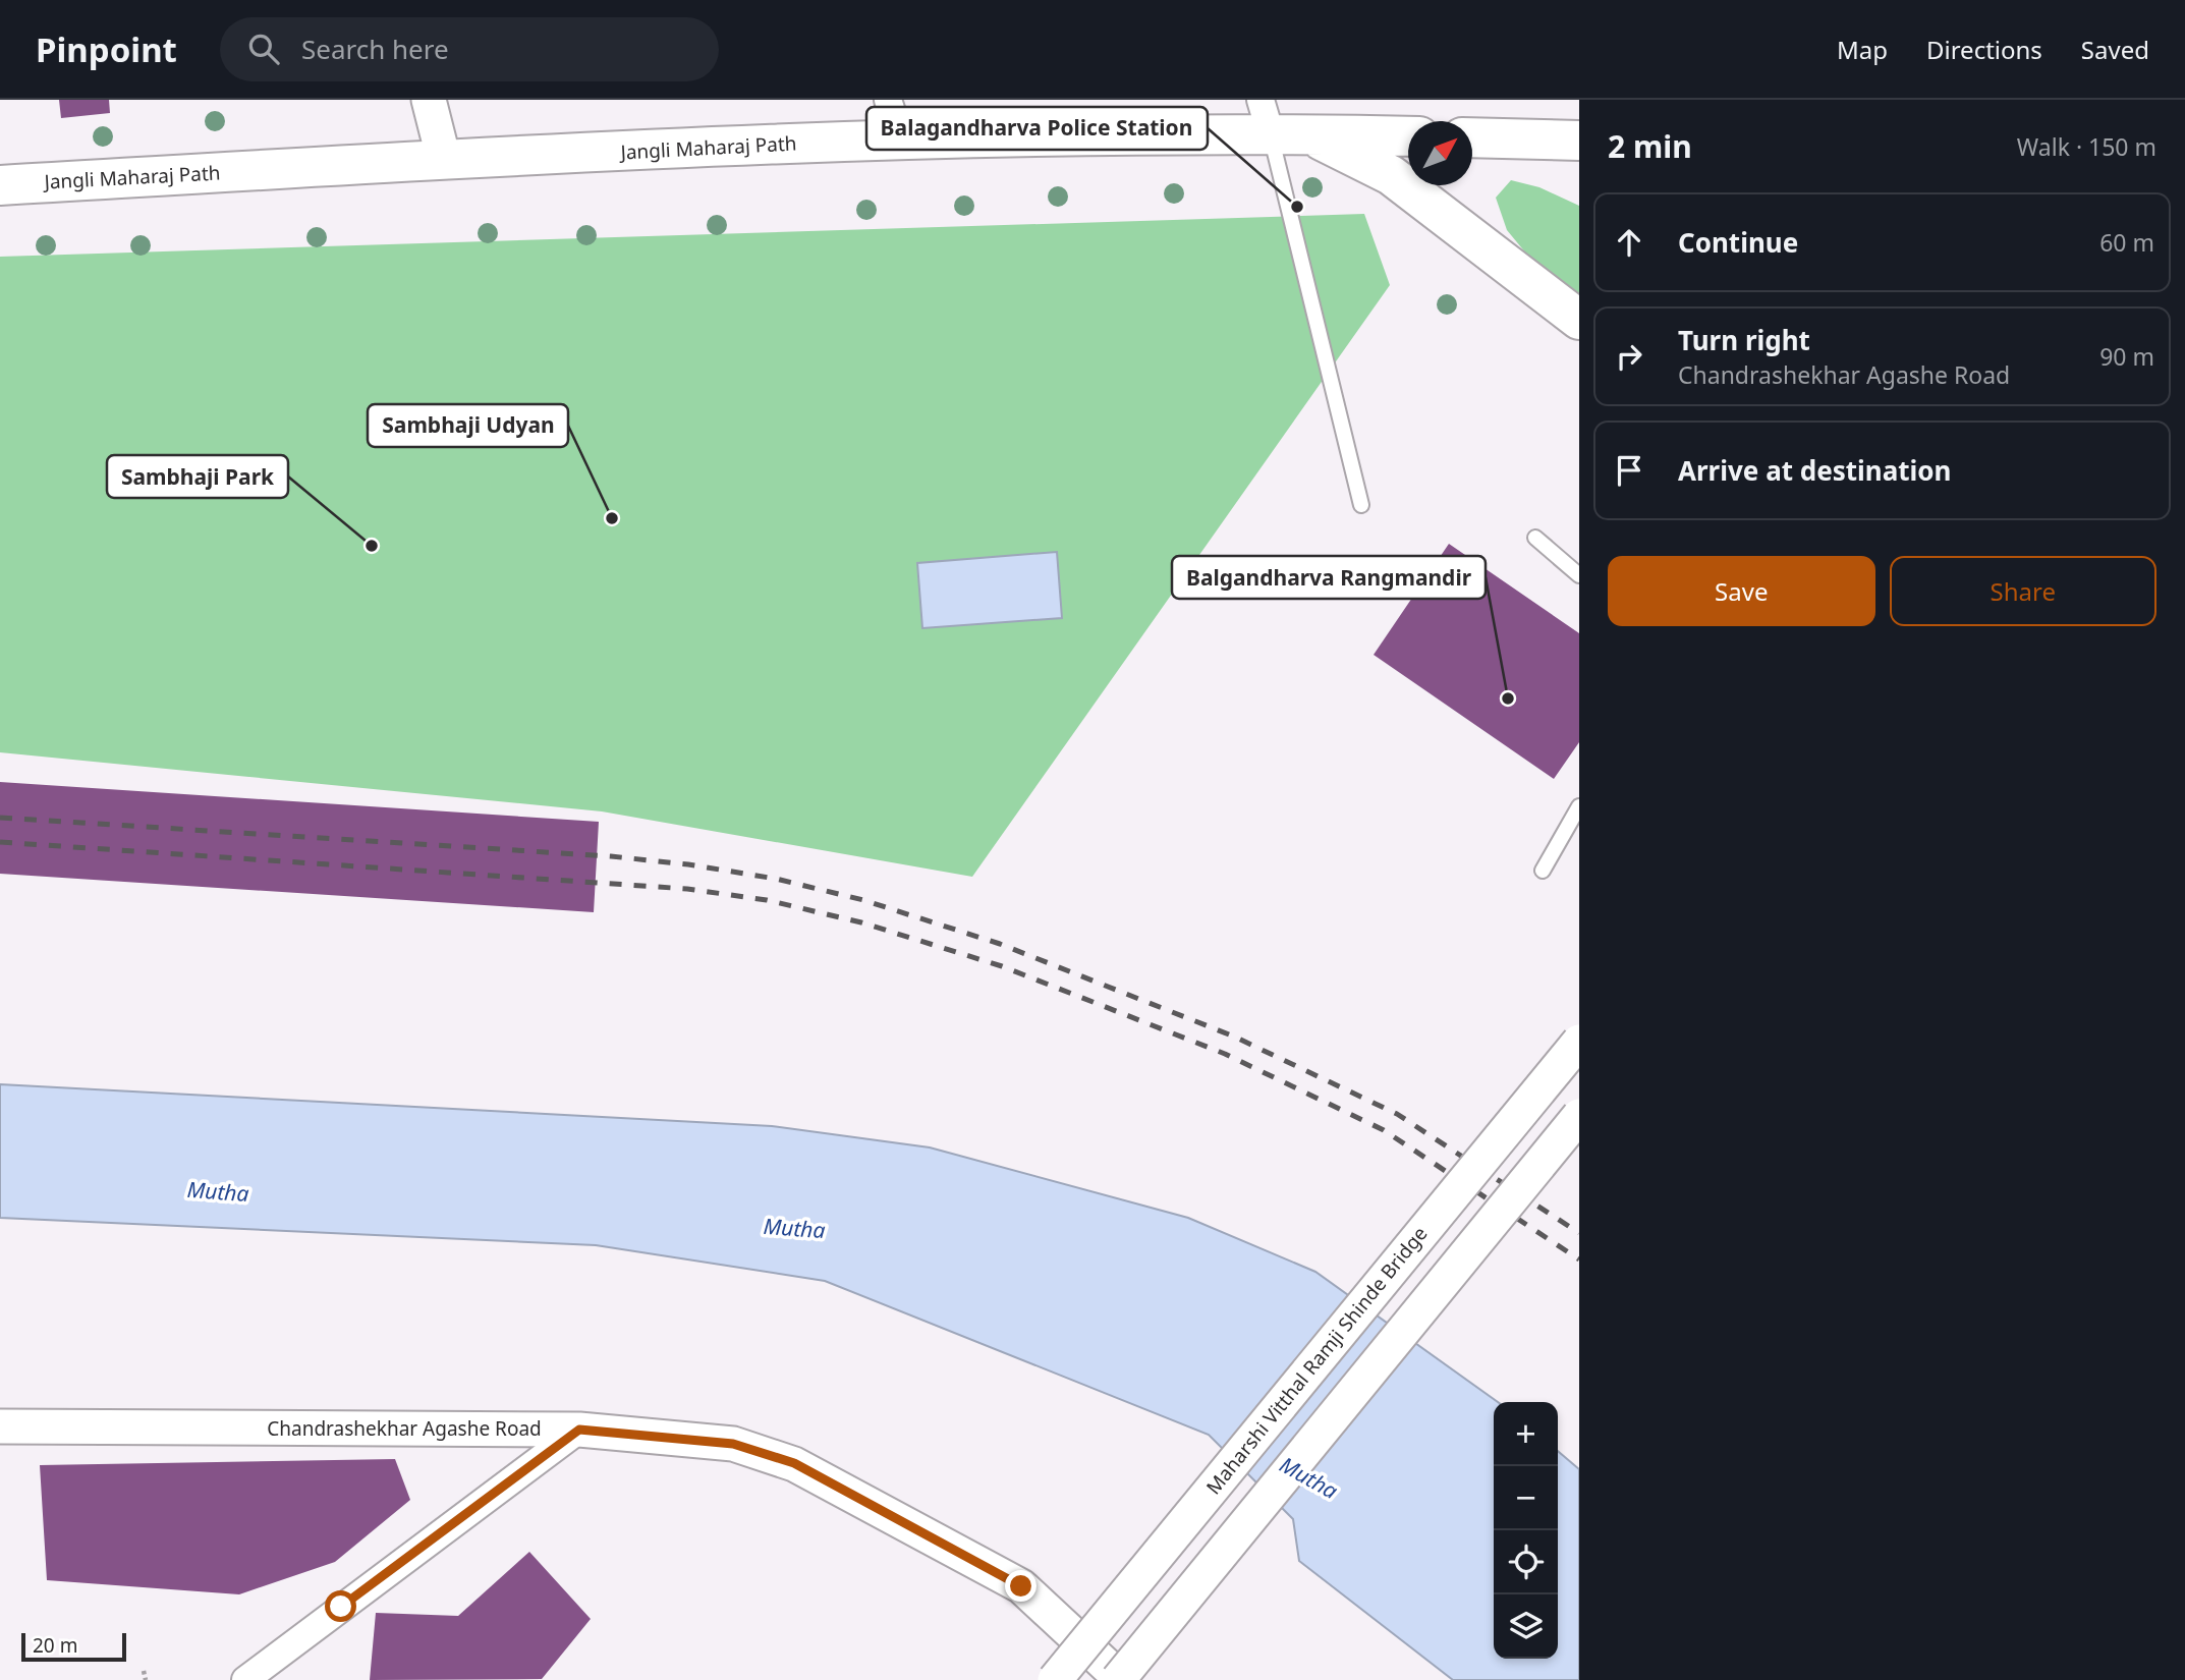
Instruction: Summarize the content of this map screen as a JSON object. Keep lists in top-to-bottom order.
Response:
{
  "streets": {
    "main road": ["Jangli Maharaj Path"],
    "street": ["Maharshi Vitthal Ramji Shinde Bridge", "Chandrashekhar Agashe Road"]
  },
  "water": ["Mutha"],
  "places": [
    "Balagandharva Police Station",
    "Sambhaji Udyan",
    "Sambhaji Park",
    "Balgandharva Rangmandir"
  ],
  "scale_bar": "20 m",
  "north": "top right",
  "page": {
    "header": "Pinpoint",
    "search": "Search here",
    "nav": ["Map", "Directions", "Saved"],
    "heading": ["2 min", "Walk · 150 m"],
    "list": [
      ["Continue", "60 m"],
      ["Turn right", "Chandrashekhar Agashe Road", "90 m"],
      "Arrive at destination"
    ],
    "buttons": ["Save", "Share"],
    "map_buttons": ["+", "−"],
    "scale": "20 m"
  }
}
